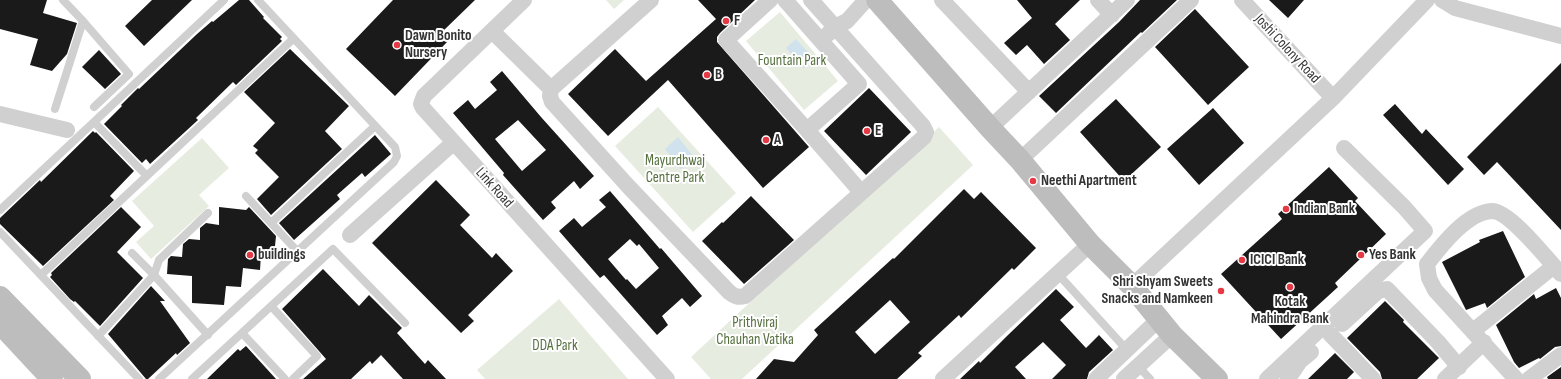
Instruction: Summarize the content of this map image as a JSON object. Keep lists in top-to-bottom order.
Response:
{
  "streets": {
    "street": ["Joshi Colony Road", "Link Road"]
  },
  "parks": [
    "Fountain Park",
    "Mayurdhwaj Centre Park",
    "Prithviraj Chauhan Vatika",
    "DDA Park"
  ],
  "places": [
    "F",
    "Dawn Bonito Nursery",
    "B",
    "E",
    "A",
    "Neethi Apartment",
    "Indian Bank",
    "buildings",
    "Yes Bank",
    "ICICI Bank",
    "Kotak Mahindra Bank",
    "Shri Shyam Sweets Snacks and Namkeen"
  ]
}
